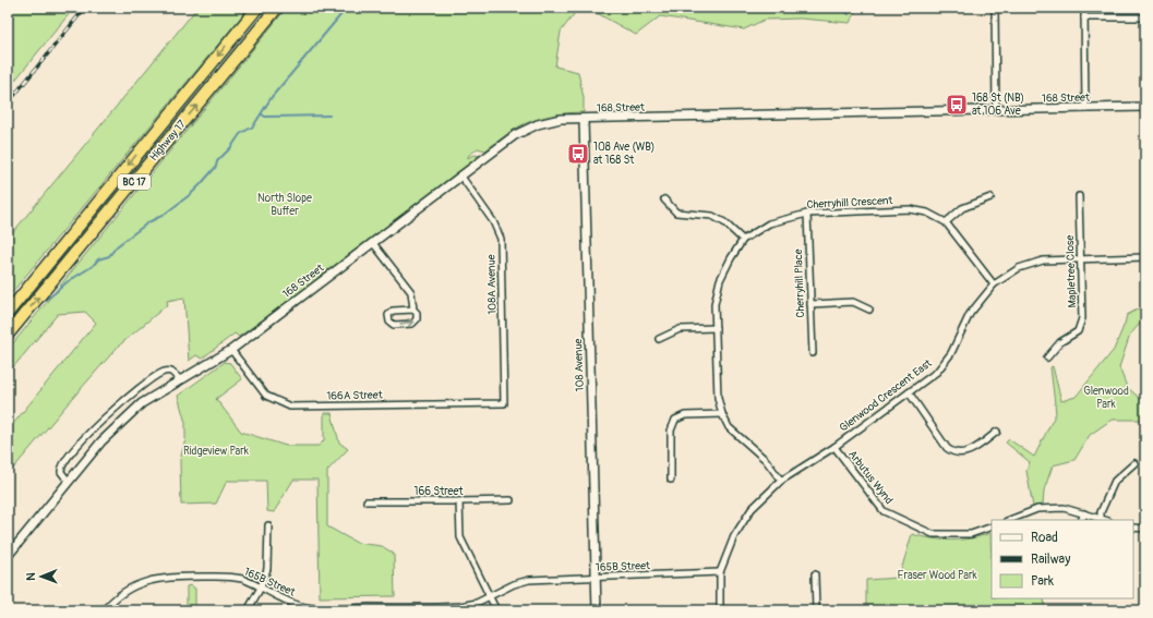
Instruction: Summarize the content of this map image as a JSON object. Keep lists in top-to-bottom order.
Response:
{
  "streets": {
    "highway": ["Highway 17", "BC 17"],
    "street": [
      "168 Street",
      "Cherryhill Crescent",
      "Mapletree Close",
      "Cherryhill Place",
      "108A Avenue",
      "108 Avenue",
      "166A Street",
      "Glenwood Crescent East",
      "Arbutus Wynd",
      "166 Street",
      "165B Street"
    ]
  },
  "crossings": [
    ["168 Street", "108A Avenue"],
    ["168 Street", "108 Avenue"],
    ["168 Street", "166A Street"],
    ["Cherryhill Crescent", "Cherryhill Place"],
    ["Cherryhill Crescent", "Glenwood Crescent East"],
    ["Mapletree Close", "Glenwood Crescent East"],
    ["108A Avenue", "166A Street"],
    ["108 Avenue", "165B Street"],
    ["Glenwood Crescent East", "Arbutus Wynd"],
    ["Glenwood Crescent East", "165B Street"]
  ],
  "parks": [
    "North Slope Buffer",
    "Glenwood Park",
    "Ridgeview Park",
    "Fraser Wood Park"
  ],
  "places": {
    "bus stop": ["168 St (NB) at 106 Ave", "108 Ave (WB) at 168 St"]
  },
  "legend": ["Road", "Railway", "Park"],
  "north": "left"
}
